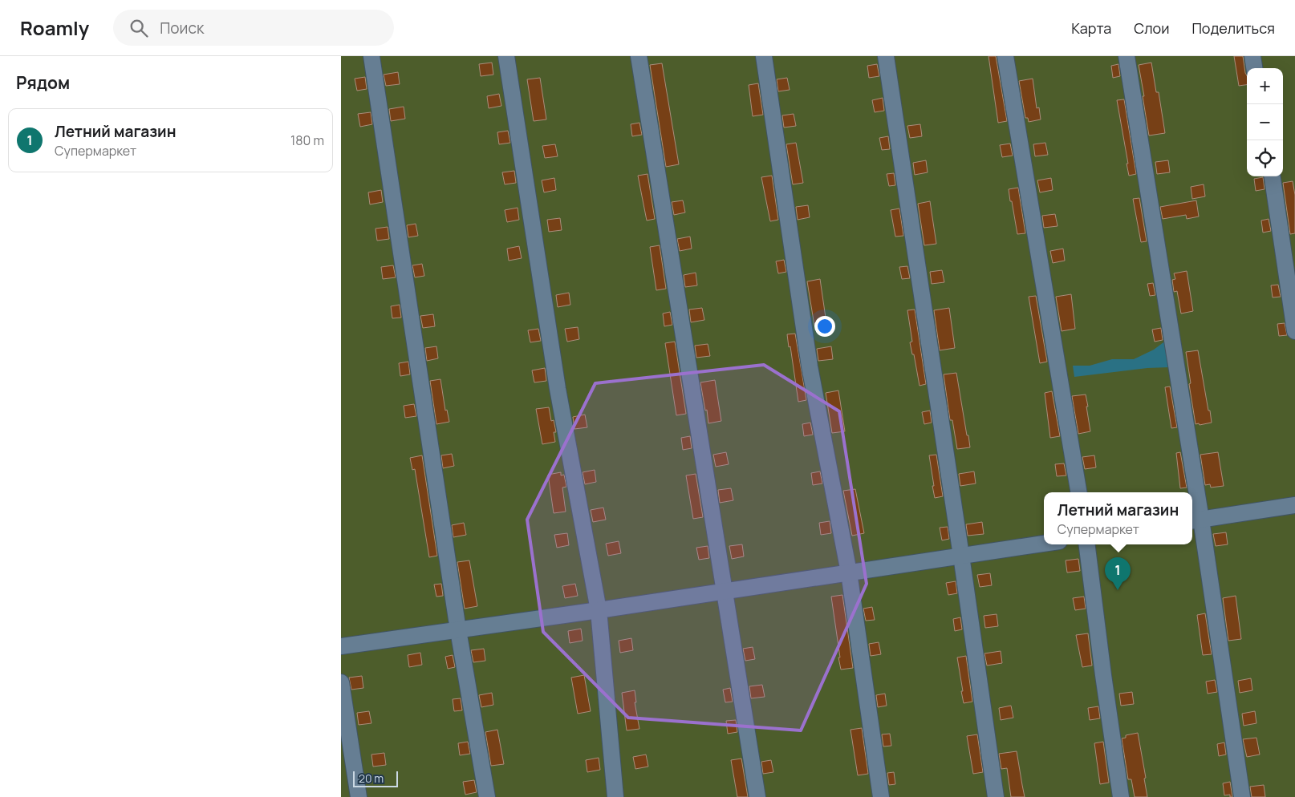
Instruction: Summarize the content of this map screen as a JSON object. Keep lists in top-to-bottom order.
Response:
{
  "scale_bar": "20 m",
  "page": {
    "header": "Roamly",
    "search": "Поиск",
    "nav": ["Карта", "Слои", "Поделиться"],
    "heading": "Рядом",
    "map_buttons": ["+", "−"],
    "list": [
      {
        "mark": "1",
        "name": "Летний магазин",
        "note": "Супермаркет",
        "value": "180 m"
      }
    ],
    "popup": ["Летний магазин", "Супермаркет"],
    "pins": "1",
    "scale": "20 m"
  }
}
